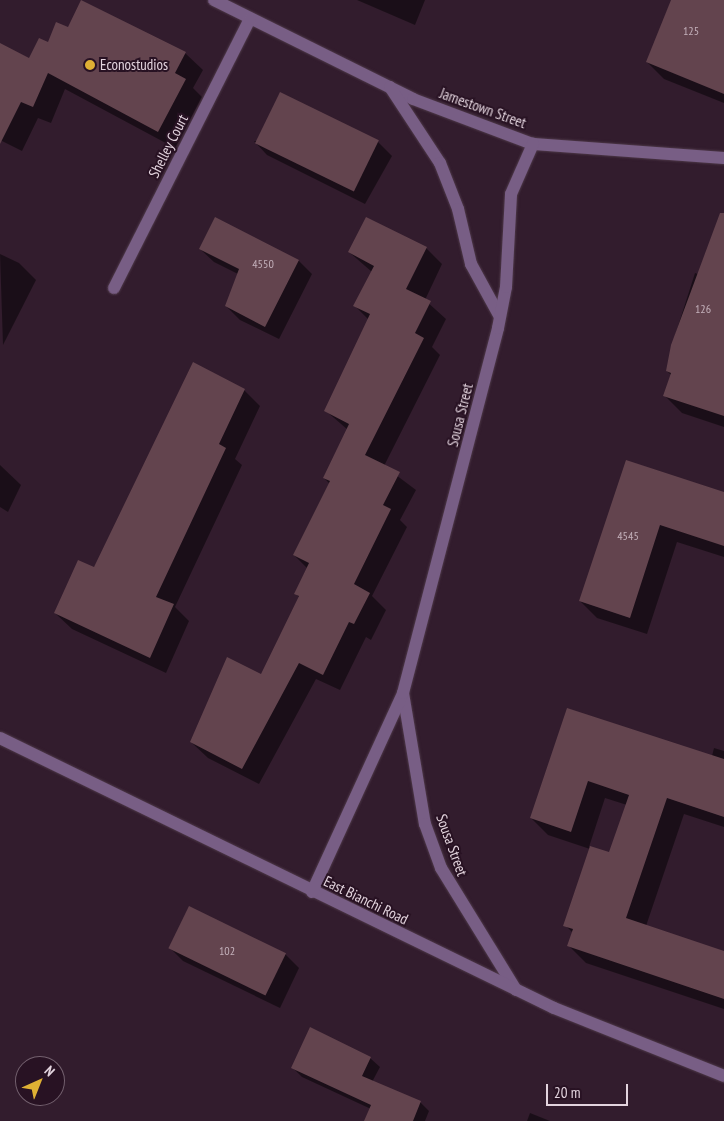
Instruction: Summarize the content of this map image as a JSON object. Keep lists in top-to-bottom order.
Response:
{
  "streets": {
    "street": [
      "Jamestown Street",
      "Shelley Court",
      "Sousa Street",
      "East Bianchi Road"
    ]
  },
  "crossings": [
    ["Jamestown Street", "Shelley Court"],
    ["Jamestown Street", "Sousa Street"],
    ["Sousa Street", "East Bianchi Road"]
  ],
  "places": ["Econostudios"],
  "house_numbers": [
    "125",
    "4550",
    "126",
    "4545",
    "102"
  ],
  "scale_bar": "20 m",
  "north": "top right"
}
